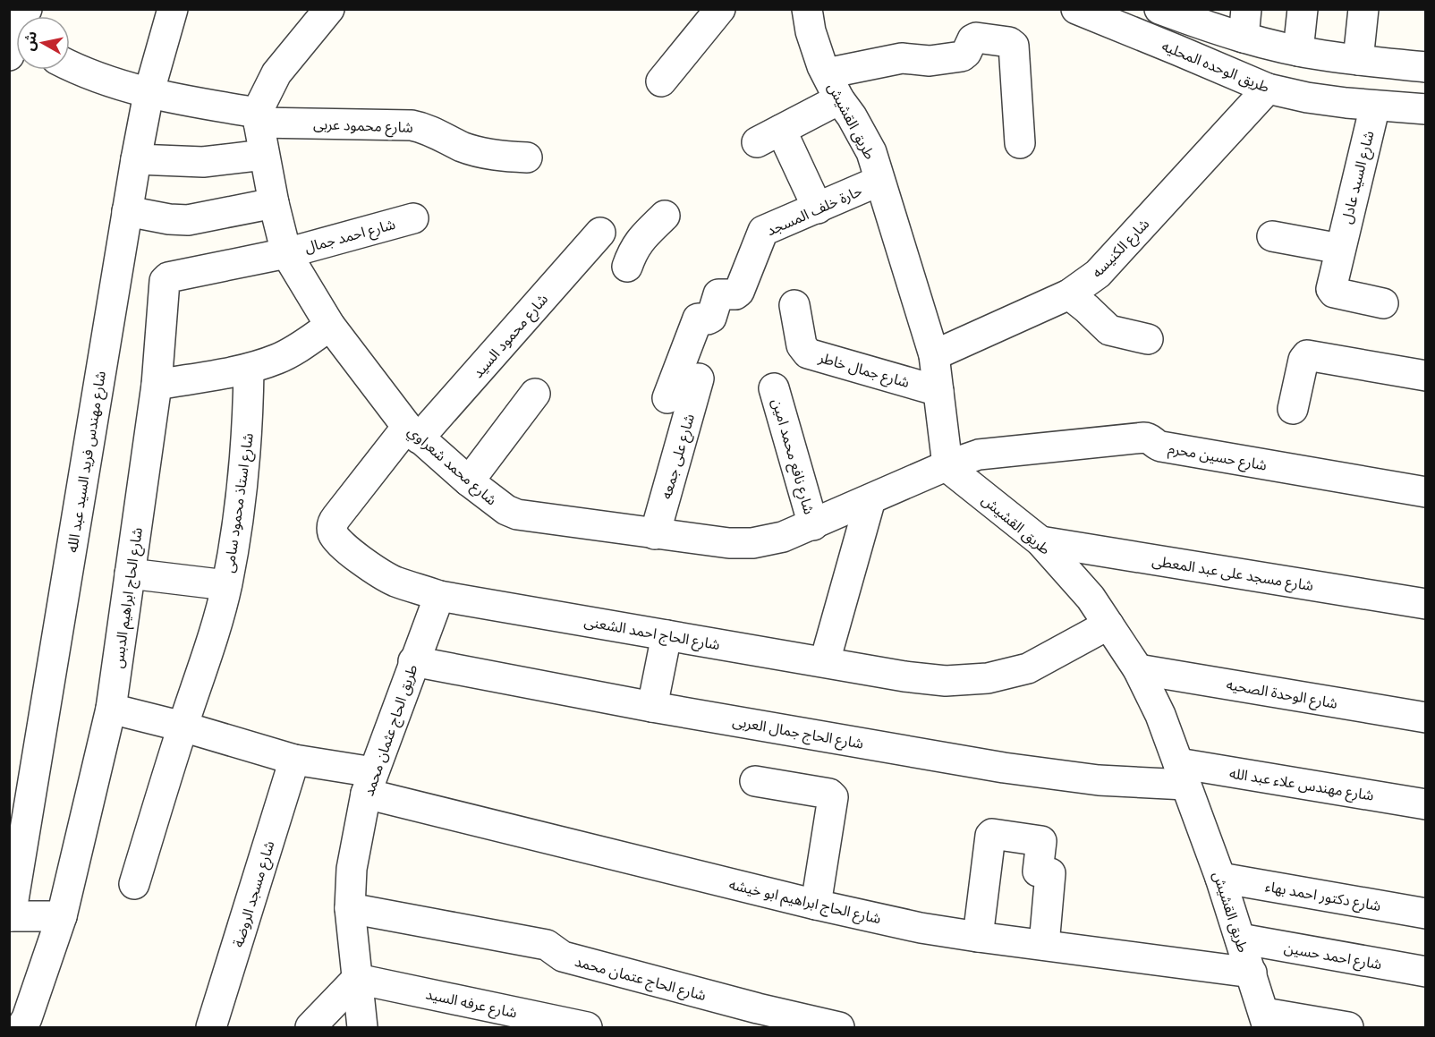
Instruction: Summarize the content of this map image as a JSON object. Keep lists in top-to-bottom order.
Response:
{
  "streets": {
    "street": [
      "طريق الوحده المحليه",
      "طريق القشيش",
      "شارع محمود عربى",
      "شارع السيد عادل",
      "حارة خلف المسجد",
      "شارع احمد جمال",
      "شارع الكنيسه",
      "شارع محمود السيد",
      "شارع جمال خاطر",
      "شارع على جمعه",
      "شارع نافع محمد امين",
      "شارع حسين محرم",
      "شارع مهندس فريد السيد عبد الله",
      "شارع محمد شعراوي",
      "شارع استاذ محمود سامى",
      "شارع مسجد على عبد المعطى",
      "شارع الحاج ابراهيم الدبس",
      "شارع الحاج احمد الشعنى",
      "شارع الوحدة الصحيه",
      "طريق الحاج عثمان محمد",
      "شارع الحاج جمال العربى",
      "شارع مهندس علاء عبد الله",
      "شارع مسجد الروضة",
      "شارع دكتور احمد بهاء",
      "شارع الحاج ابراهيم ابو خيشه",
      "شارع احمد حسين",
      "شارع الحاج عتمان محمد",
      "شارع عرفه السيد"
    ]
  },
  "crossings": [
    ["طريق الوحده المحليه", "شارع السيد عادل"],
    ["طريق الوحده المحليه", "شارع الكنيسه"],
    ["طريق القشيش", "حارة خلف المسجد"],
    ["طريق القشيش", "شارع الكنيسه"],
    ["طريق القشيش", "شارع جمال خاطر"],
    ["طريق القشيش", "شارع حسين محرم"],
    ["طريق القشيش", "شارع مسجد على عبد المعطى"],
    ["طريق القشيش", "شارع الحاج احمد الشعنى"],
    ["طريق القشيش", "شارع الوحدة الصحيه"],
    ["طريق القشيش", "شارع الحاج جمال العربى"],
    ["طريق القشيش", "شارع مهندس علاء عبد الله"],
    ["طريق القشيش", "شارع دكتور احمد بهاء"],
    ["طريق القشيش", "شارع الحاج ابراهيم ابو خيشه"],
    ["طريق القشيش", "شارع احمد حسين"],
    ["شارع محمود عربى", "شارع مهندس فريد السيد عبد الله"],
    ["شارع محمود عربى", "شارع محمد شعراوي"],
    ["شارع احمد جمال", "شارع محمد شعراوي"],
    ["شارع احمد جمال", "شارع الحاج ابراهيم الدبس"],
    ["شارع محمود السيد", "شارع محمد شعراوي"],
    ["شارع محمود السيد", "شارع الحاج احمد الشعنى"],
    ["شارع على جمعه", "شارع محمد شعراوي"],
    ["شارع نافع محمد امين", "شارع محمد شعراوي"],
    ["شارع حسين محرم", "شارع محمد شعراوي"],
    ["شارع محمد شعراوي", "شارع الحاج ابراهيم الدبس"],
    ["شارع محمد شعراوي", "شارع الحاج احمد الشعنى"],
    ["شارع استاذ محمود سامى", "شارع الحاج ابراهيم ابو خيشه"],
    ["شارع الحاج ابراهيم الدبس", "شارع الحاج ابراهيم ابو خيشه"],
    ["شارع الحاج احمد الشعنى", "طريق الحاج عثمان محمد"],
    ["طريق الحاج عثمان محمد", "شارع الحاج جمال العربى"],
    ["طريق الحاج عثمان محمد", "شارع الحاج ابراهيم ابو خيشه"],
    ["طريق الحاج عثمان محمد", "شارع الحاج عتمان محمد"],
    ["طريق الحاج عثمان محمد", "شارع عرفه السيد"],
    ["شارع الحاج جمال العربى", "شارع مهندس علاء عبد الله"],
    ["شارع مسجد الروضة", "شارع الحاج ابراهيم ابو خيشه"]
  ],
  "north": "left"
}
